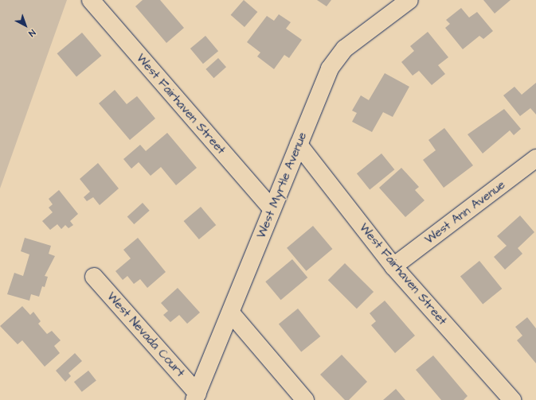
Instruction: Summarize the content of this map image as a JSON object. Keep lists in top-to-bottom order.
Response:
{
  "streets": {
    "street": [
      "West Fairhaven Street",
      "West Myrtle Avenue",
      "West Ann Avenue",
      "West Nevada Court"
    ]
  },
  "crossings": [
    ["West Fairhaven Street", "West Myrtle Avenue"],
    ["West Fairhaven Street", "West Ann Avenue"],
    ["West Myrtle Avenue", "West Nevada Court"]
  ],
  "north": "bottom right"
}
